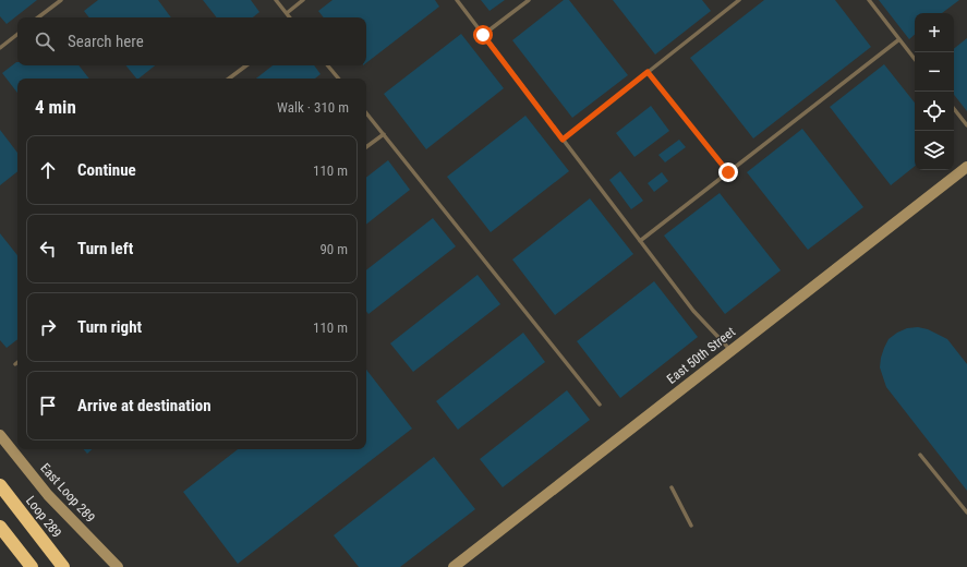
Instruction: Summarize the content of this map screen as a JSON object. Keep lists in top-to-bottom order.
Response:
{
  "streets": {
    "highway": ["Loop 289"],
    "main road": ["East 50th Street", "East Loop 289"]
  },
  "page": {
    "map_buttons": ["+", "−"],
    "search": "Search here",
    "heading": ["4 min", "Walk · 310 m"],
    "list": [
      ["Continue", "110 m"],
      ["Turn left", "90 m"],
      ["Turn right", "110 m"],
      "Arrive at destination"
    ]
  }
}
